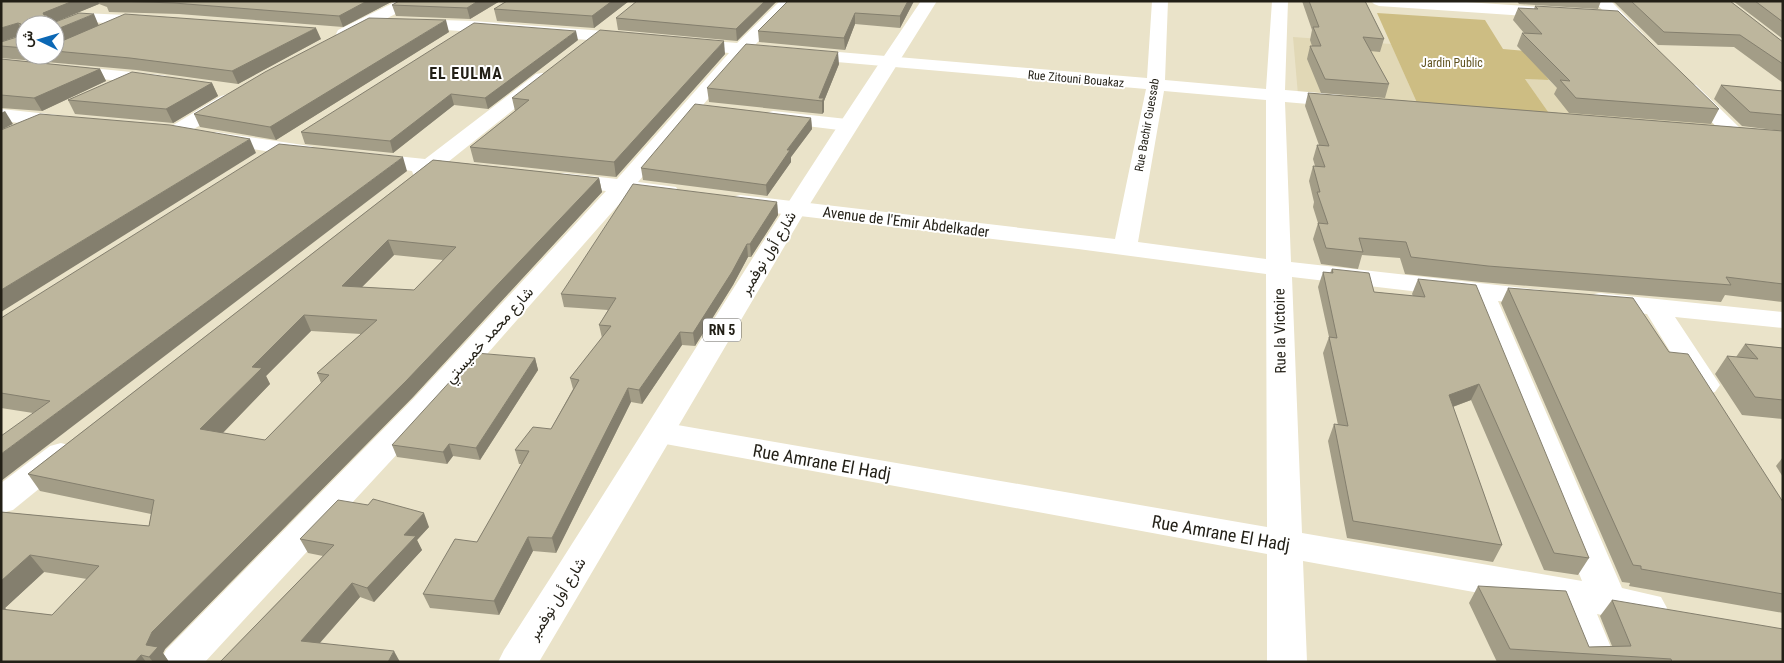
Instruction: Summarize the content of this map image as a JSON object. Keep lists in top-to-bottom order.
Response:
{
  "streets": {
    "street": [
      "Rue Zitouni Bouakaz",
      "Rue Bachir Guessab",
      "Avenue de l'Emir Abdelkader",
      "شارع أول نوفمبر",
      "RN 5",
      "Rue la Victoire",
      "شارع محمد خميستي",
      "Rue Amrane El Hadj"
    ]
  },
  "crossings": [
    ["Rue Zitouni Bouakaz", "Rue Bachir Guessab"],
    ["Rue Zitouni Bouakaz", "شارع أول نوفمبر"],
    ["Rue Zitouni Bouakaz", "Rue la Victoire"],
    ["Rue Zitouni Bouakaz", "شارع محمد خميستي"],
    ["Rue Bachir Guessab", "Avenue de l'Emir Abdelkader"],
    ["Avenue de l'Emir Abdelkader", "شارع أول نوفمبر"],
    ["Avenue de l'Emir Abdelkader", "Rue la Victoire"],
    ["شارع أول نوفمبر", "Rue Amrane El Hadj"],
    ["Rue la Victoire", "Rue Amrane El Hadj"]
  ],
  "districts": ["EL EULMA"],
  "parks": ["Jardin Public"],
  "north": "left"
}
